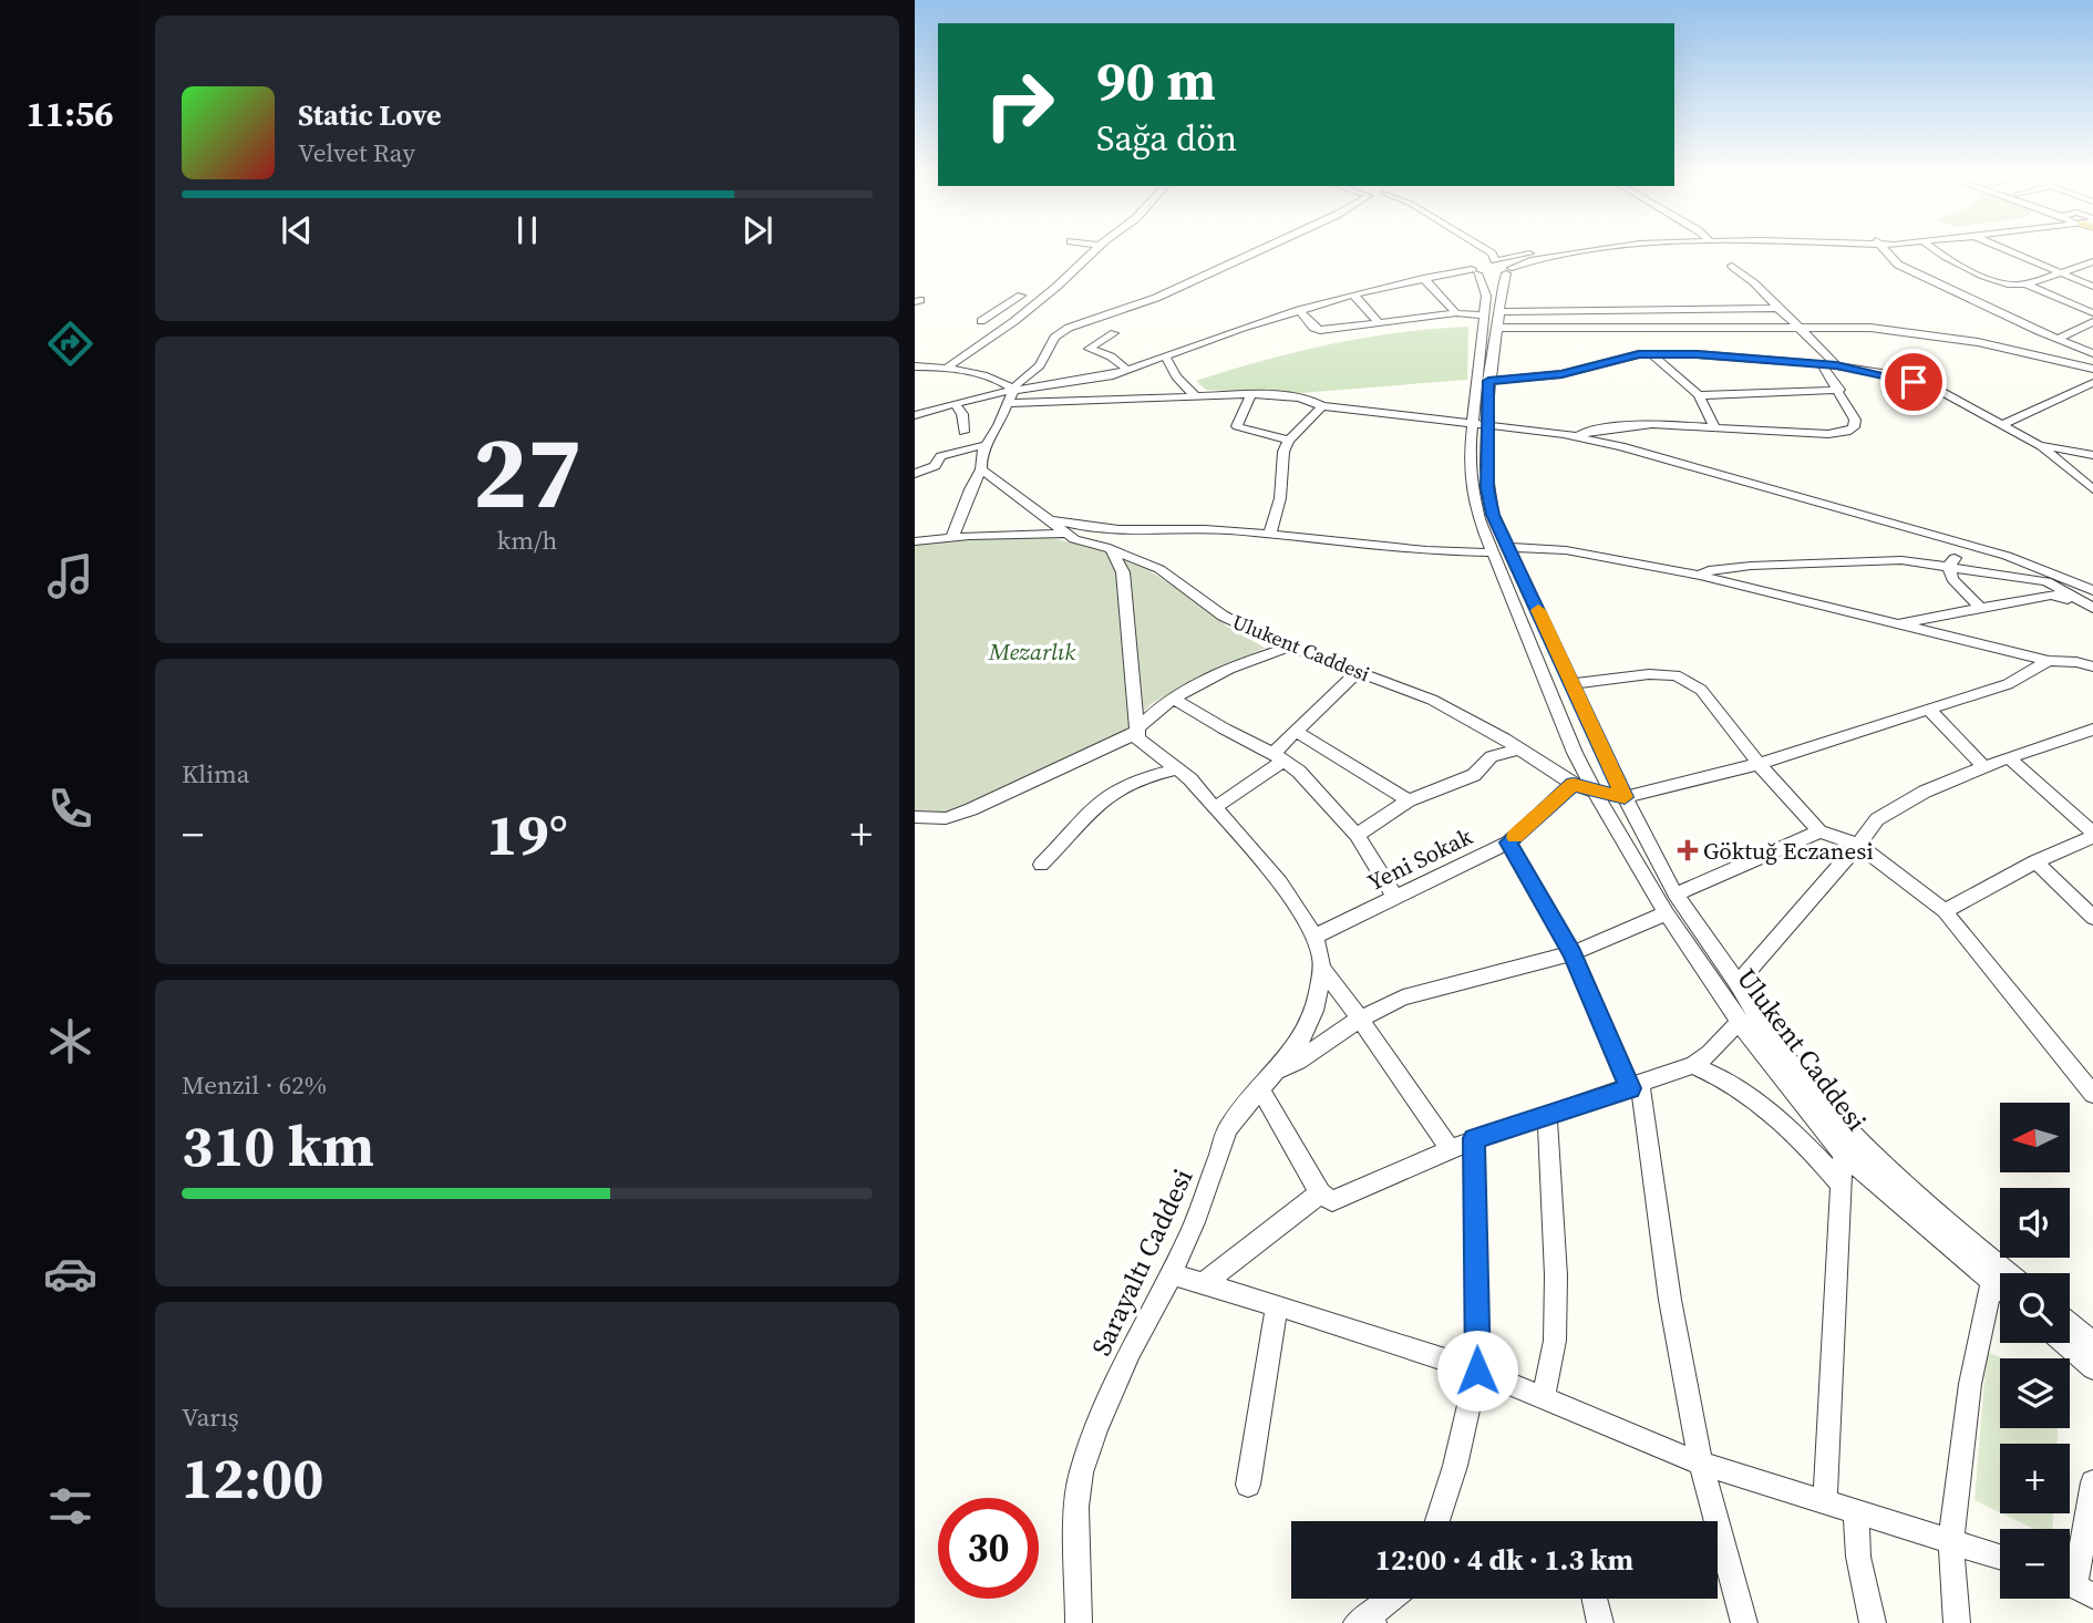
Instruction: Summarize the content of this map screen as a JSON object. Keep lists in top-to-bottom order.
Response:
{
  "streets": {
    "street": ["Ulukent Caddesi", "Yeni Sokak", "Sarayaltı Caddesi"]
  },
  "crossings": [
    ["Ulukent Caddesi", "Yeni Sokak"],
    ["Yeni Sokak", "Sarayaltı Caddesi"]
  ],
  "parks": ["Mezarlık"],
  "places": {
    "health": ["Göktuğ Eczanesi"]
  },
  "north": "left",
  "page": {
    "tabs": "11:56",
    "turn": ["90 m", "Sağa dön"],
    "song": ["Static Love", "Velvet Ray"],
    "tile": [
      ["27", "km/h"],
      "Klima",
      ["Menzil · 62%", "310 km"],
      ["Varış", "12:00"]
    ],
    "heat": ["−", "19°", "+"],
    "map_buttons": ["+", "−"],
    "limit": "30",
    "trip": "12:00 · 4 dk · 1.3 km"
  }
}
